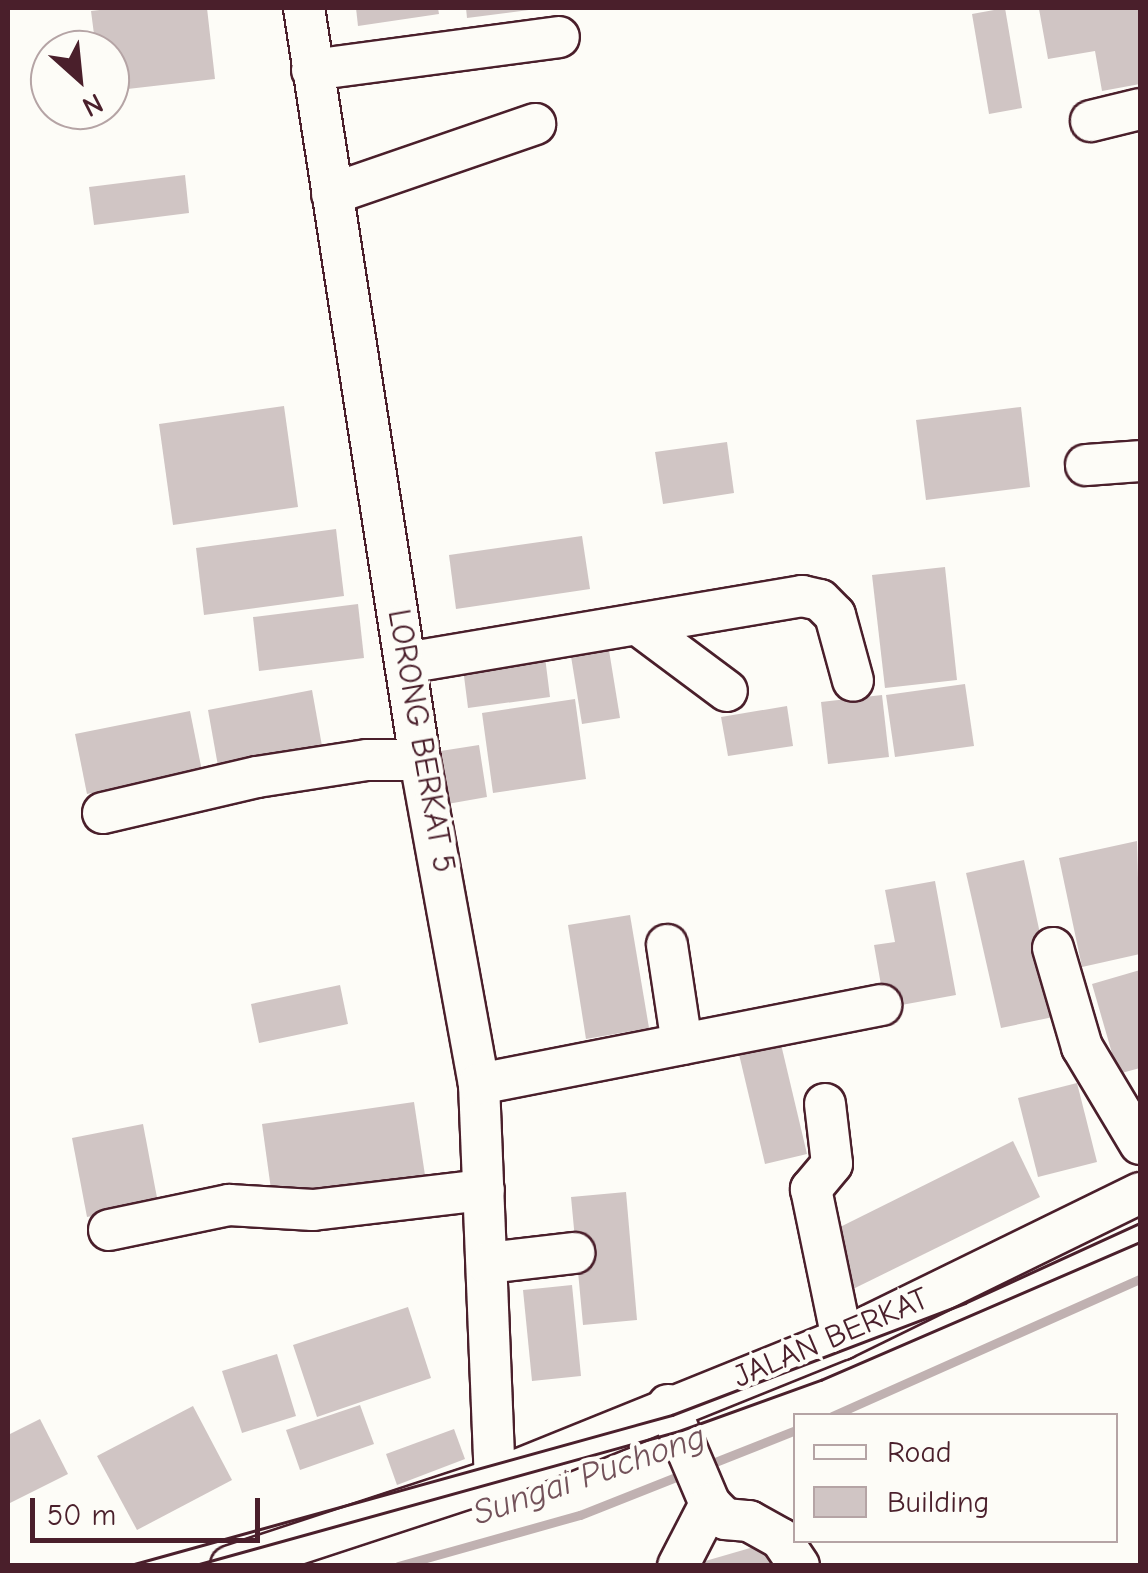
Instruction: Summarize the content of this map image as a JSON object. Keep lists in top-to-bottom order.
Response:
{
  "streets": {
    "street": ["LORONG BERKAT 5", "JALAN BERKAT"]
  },
  "crossings": [
    ["LORONG BERKAT 5", "JALAN BERKAT"]
  ],
  "water": ["Sungai Puchong"],
  "legend": ["Road", "Building"],
  "scale_bar": "50 m",
  "north": "bottom right"
}
